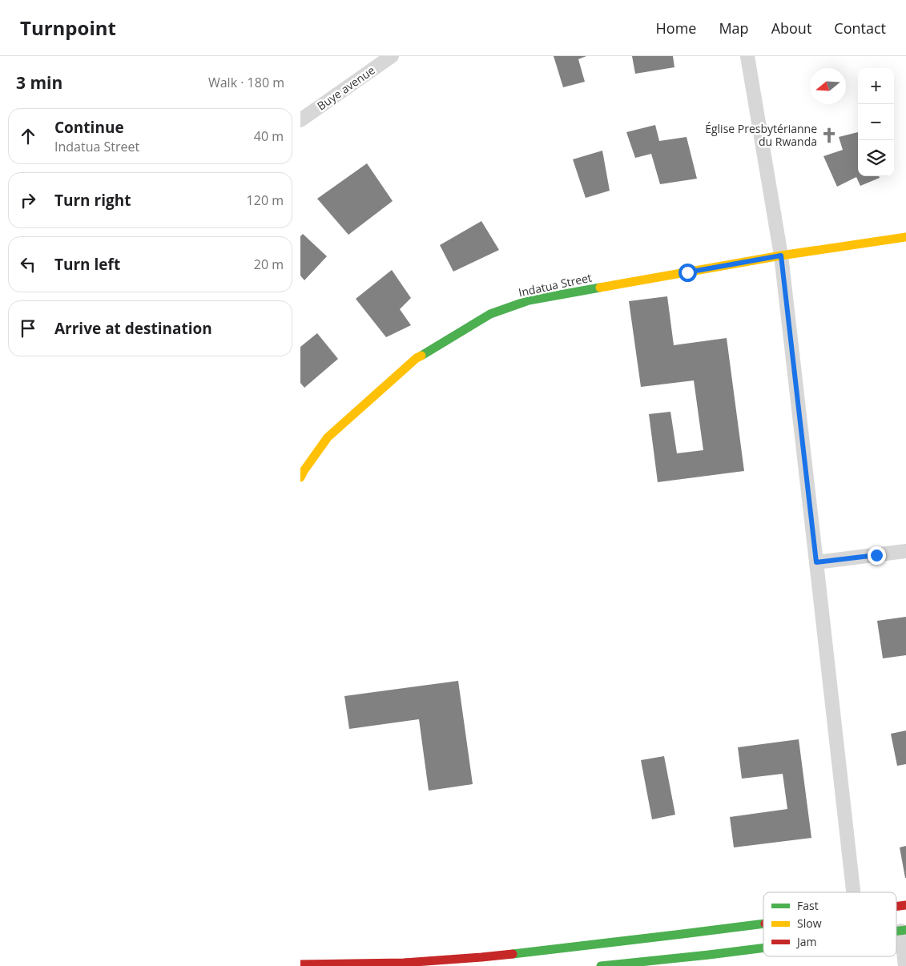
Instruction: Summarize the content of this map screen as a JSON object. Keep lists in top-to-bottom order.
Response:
{
  "streets": {
    "main road": ["Indatua Street"],
    "street": ["Buye avenue"]
  },
  "places": {
    "church": ["Église Presbytérianne du Rwanda"]
  },
  "legend": ["Fast", "Slow", "Jam"],
  "north": "left",
  "page": {
    "header": "Turnpoint",
    "nav": [
      "Home",
      "Map",
      "About",
      "Contact"
    ],
    "heading": ["3 min", "Walk · 180 m"],
    "map_buttons": ["+", "−"],
    "list": [
      ["Continue", "Indatua Street", "40 m"],
      ["Turn right", "120 m"],
      ["Turn left", "20 m"],
      "Arrive at destination"
    ]
  }
}
